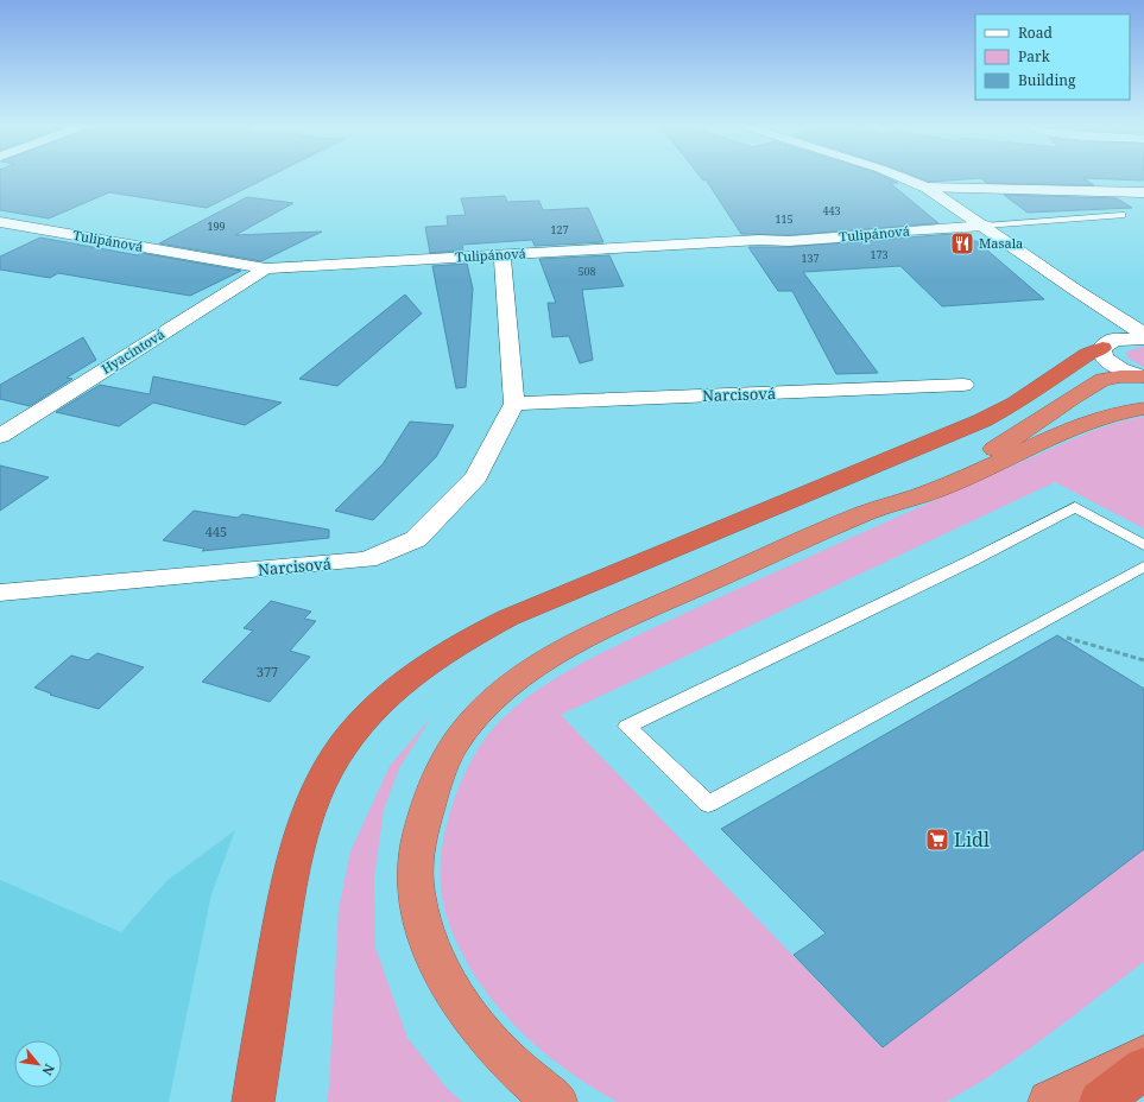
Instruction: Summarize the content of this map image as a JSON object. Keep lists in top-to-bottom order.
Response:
{
  "streets": {
    "street": ["Tulipánová", "Hyacintová", "Narcisová"]
  },
  "crossings": [
    ["Tulipánová", "Hyacintová"]
  ],
  "places": {
    "restaurant": ["Masala"],
    "supermarket": ["Lidl"]
  },
  "house_numbers": [
    "443",
    "115",
    "199",
    "127",
    "173",
    "137",
    "508",
    "445",
    "377"
  ],
  "legend": ["Road", "Park", "Building"],
  "north": "bottom right"
}
